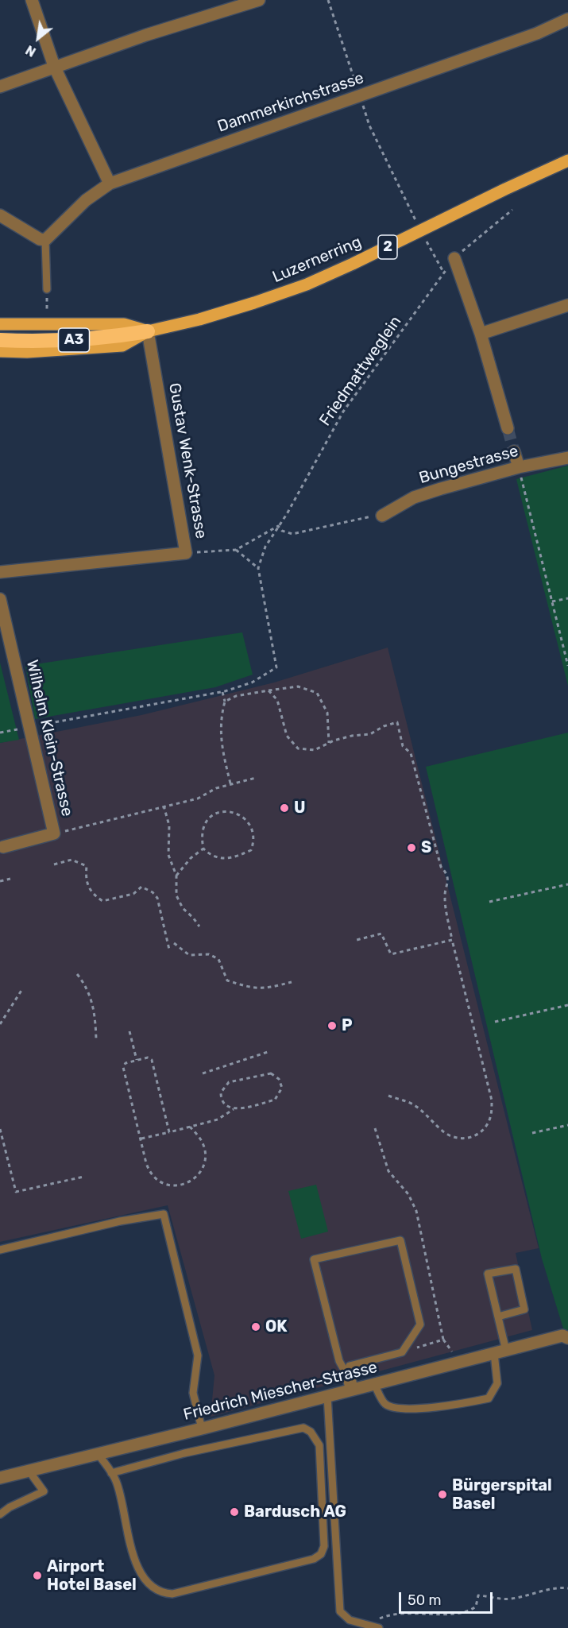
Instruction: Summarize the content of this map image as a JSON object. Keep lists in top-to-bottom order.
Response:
{
  "streets": {
    "highway": ["A3"],
    "main road": ["2", "Luzernerring"],
    "street": [
      "Dammerkirchstrasse",
      "Gustav Wenk-Strasse",
      "Bungestrasse",
      "Wilhelm Klein-Strasse",
      "Friedrich Miescher-Strasse"
    ],
    "path": ["Friedmattweglein"]
  },
  "crossings": [
    ["Luzernerring", "A3"],
    ["Luzernerring", "Gustav Wenk-Strasse"],
    ["A3", "Gustav Wenk-Strasse"],
    ["Friedmattweglein", "Gustav Wenk-Strasse"]
  ],
  "places": [
    "U",
    "S",
    "P",
    "OK",
    "Bürgerspital Basel",
    "Bardusch AG",
    "Airport Hotel Basel"
  ],
  "scale_bar": "50 m",
  "north": "bottom left"
}
